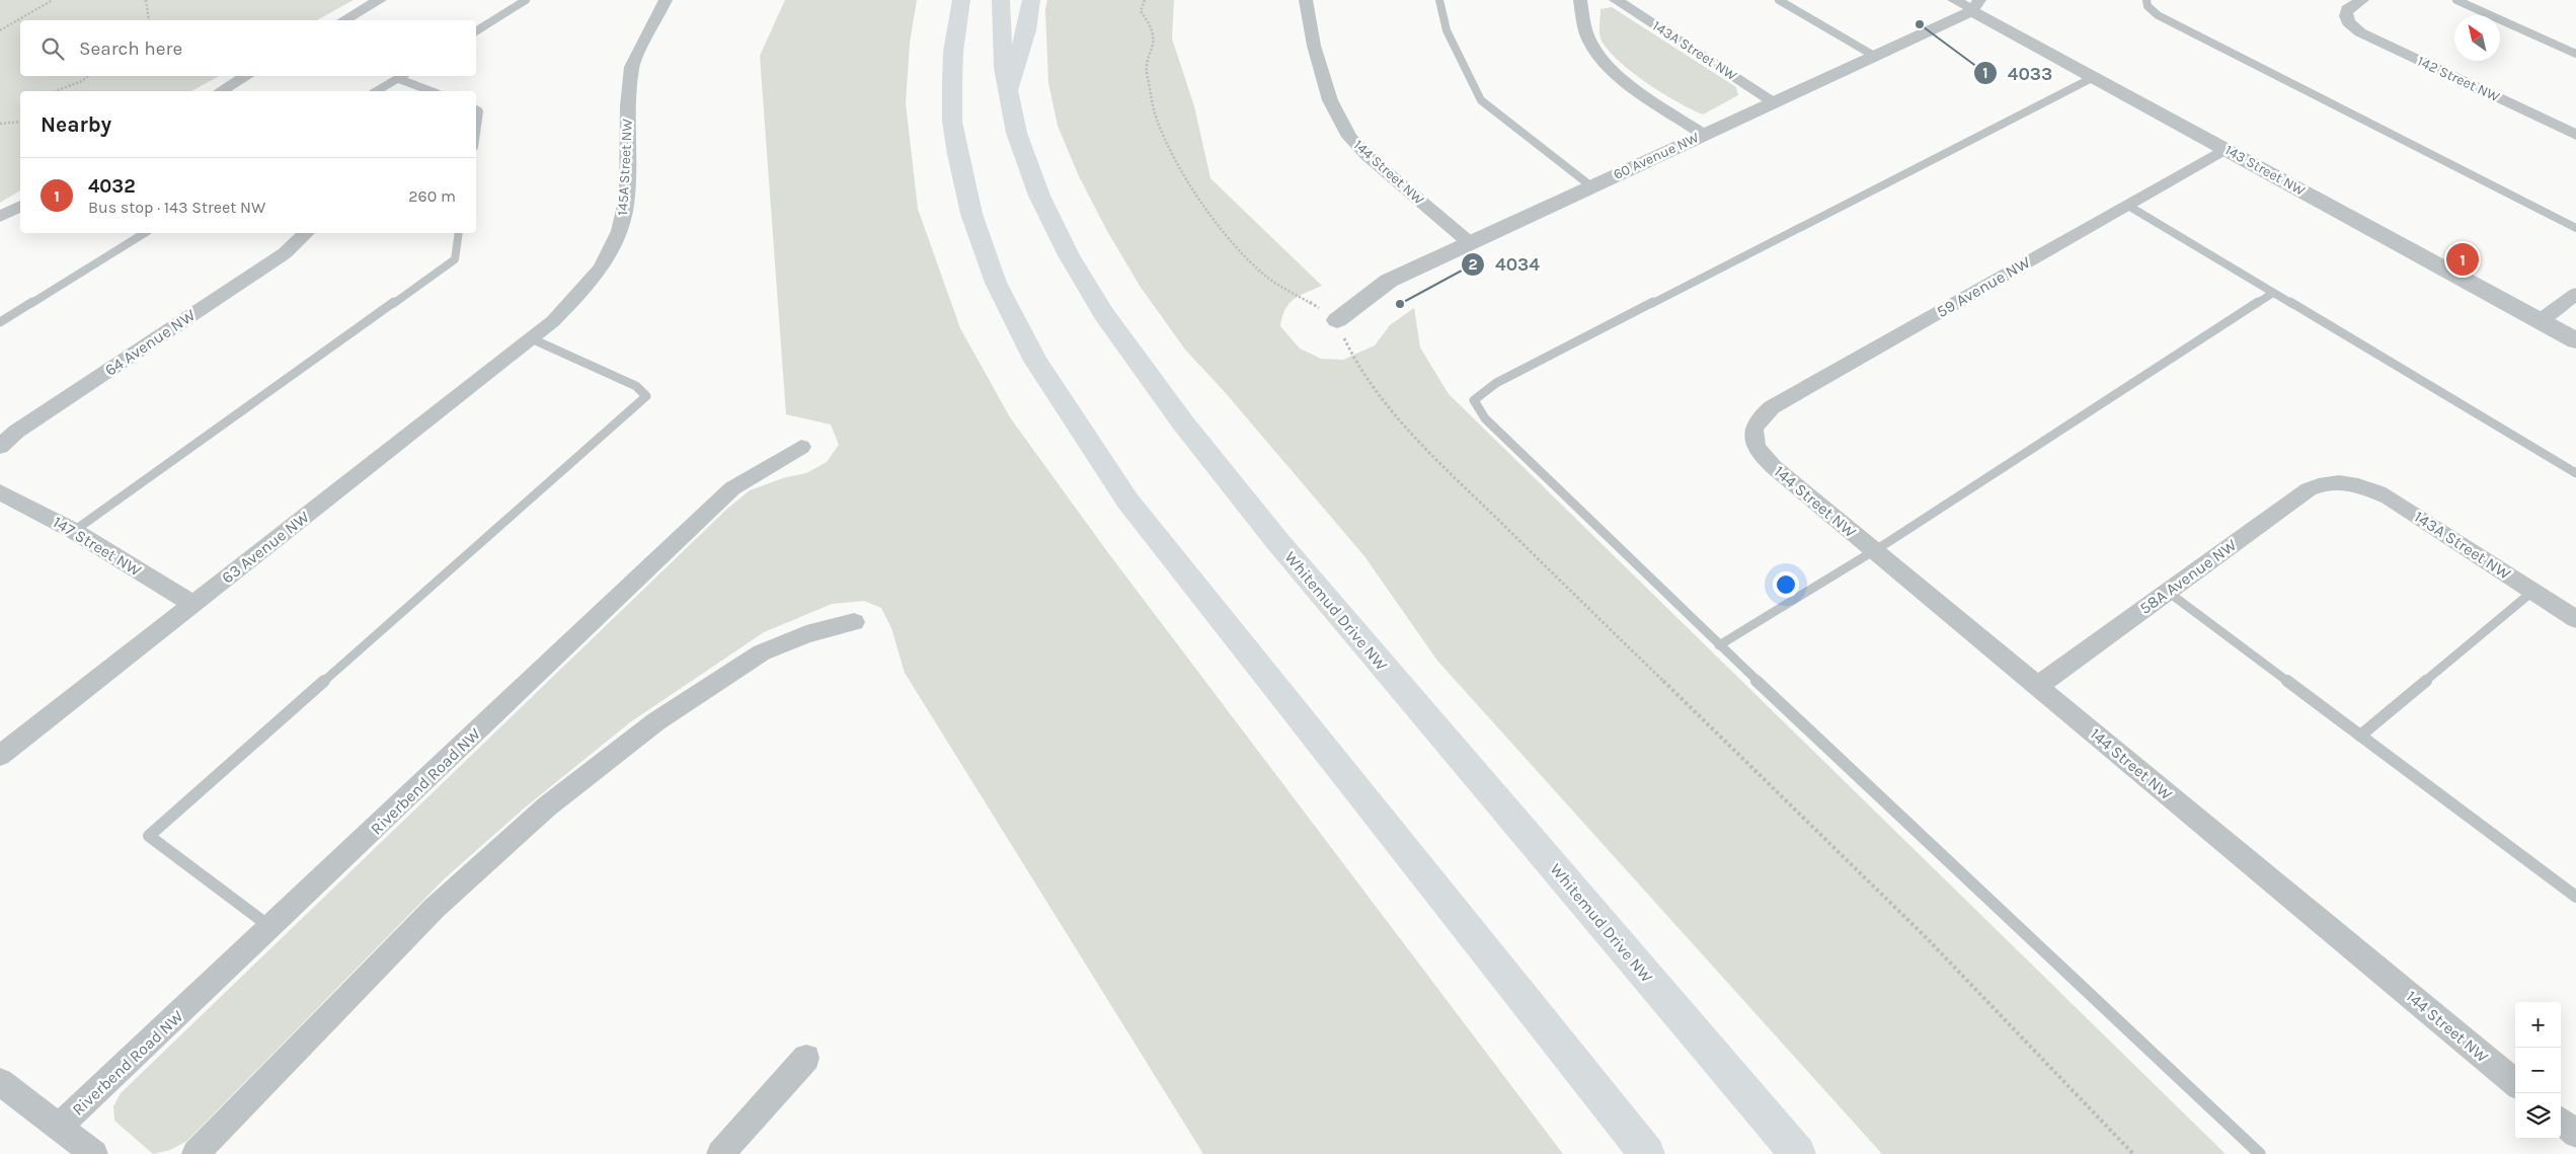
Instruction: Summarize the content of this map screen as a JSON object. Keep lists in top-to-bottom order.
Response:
{
  "streets": {
    "highway": ["Whitemud Drive NW"],
    "street": [
      "143A Street NW",
      "142 Street NW",
      "60 Avenue NW",
      "145A Street NW",
      "143 Street NW",
      "144 Street NW",
      "59 Avenue NW",
      "64 Avenue NW",
      "147 Street NW",
      "63 Avenue NW",
      "58A Avenue NW",
      "Riverbend Road NW"
    ]
  },
  "crossings": [
    ["143A Street NW", "60 Avenue NW"],
    ["143A Street NW", "58A Avenue NW"],
    ["60 Avenue NW", "143 Street NW"],
    ["60 Avenue NW", "144 Street NW"],
    ["145A Street NW", "63 Avenue NW"],
    ["143 Street NW", "59 Avenue NW"],
    ["144 Street NW", "59 Avenue NW"],
    ["144 Street NW", "58A Avenue NW"],
    ["147 Street NW", "63 Avenue NW"]
  ],
  "places": ["4033", "4034"],
  "north": "top left",
  "page": {
    "search": "Search here",
    "heading": "Nearby",
    "list": [
      {
        "mark": "1",
        "name": "4032",
        "note": "Bus stop · 143 Street NW",
        "value": "260 m"
      }
    ],
    "pins": "1",
    "map_buttons": ["+", "−"]
  }
}
